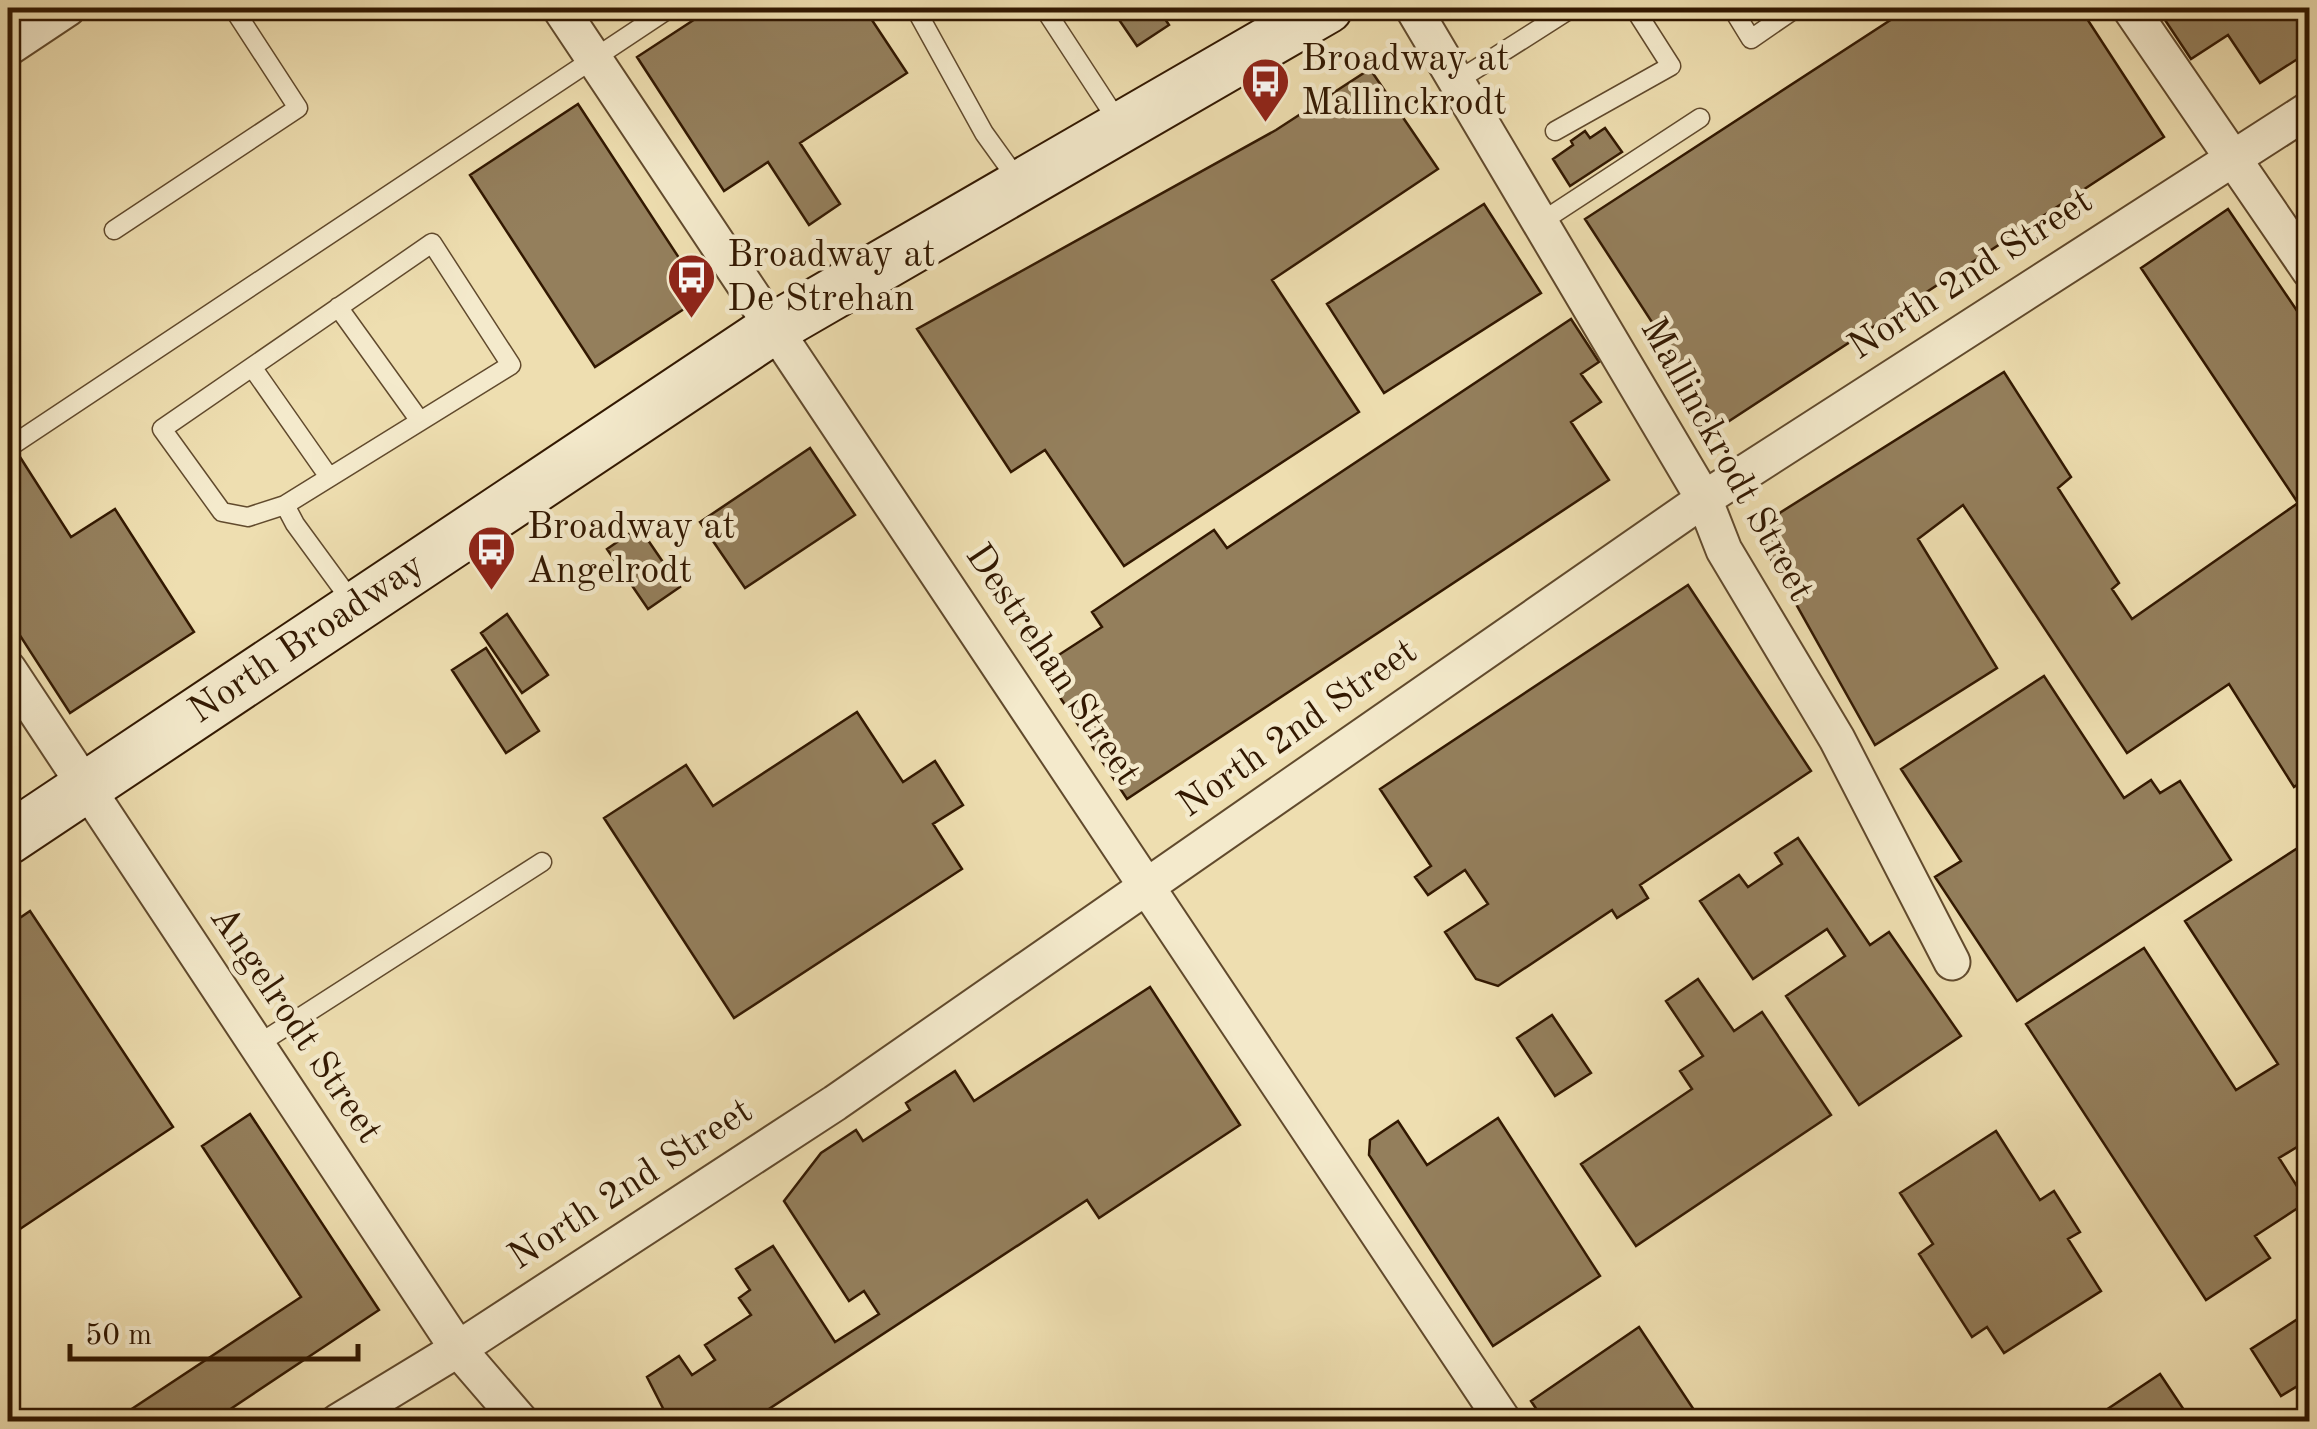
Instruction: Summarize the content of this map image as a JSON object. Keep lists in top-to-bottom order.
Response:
{
  "streets": {
    "main road": ["North Broadway"],
    "street": [
      "North 2nd Street",
      "Mallinckrodt Street",
      "Destrehan Street",
      "Angelrodt Street"
    ]
  },
  "crossings": [
    ["North 2nd Street", "Mallinckrodt Street"],
    ["North 2nd Street", "Destrehan Street"],
    ["North 2nd Street", "Angelrodt Street"],
    ["North Broadway", "Destrehan Street"],
    ["North Broadway", "Angelrodt Street"]
  ],
  "places": {
    "bus stop": ["Broadway at Mallinckrodt", "Broadway at De Strehan", "Broadway at Angelrodt"]
  },
  "scale_bar": "50 m"
}
